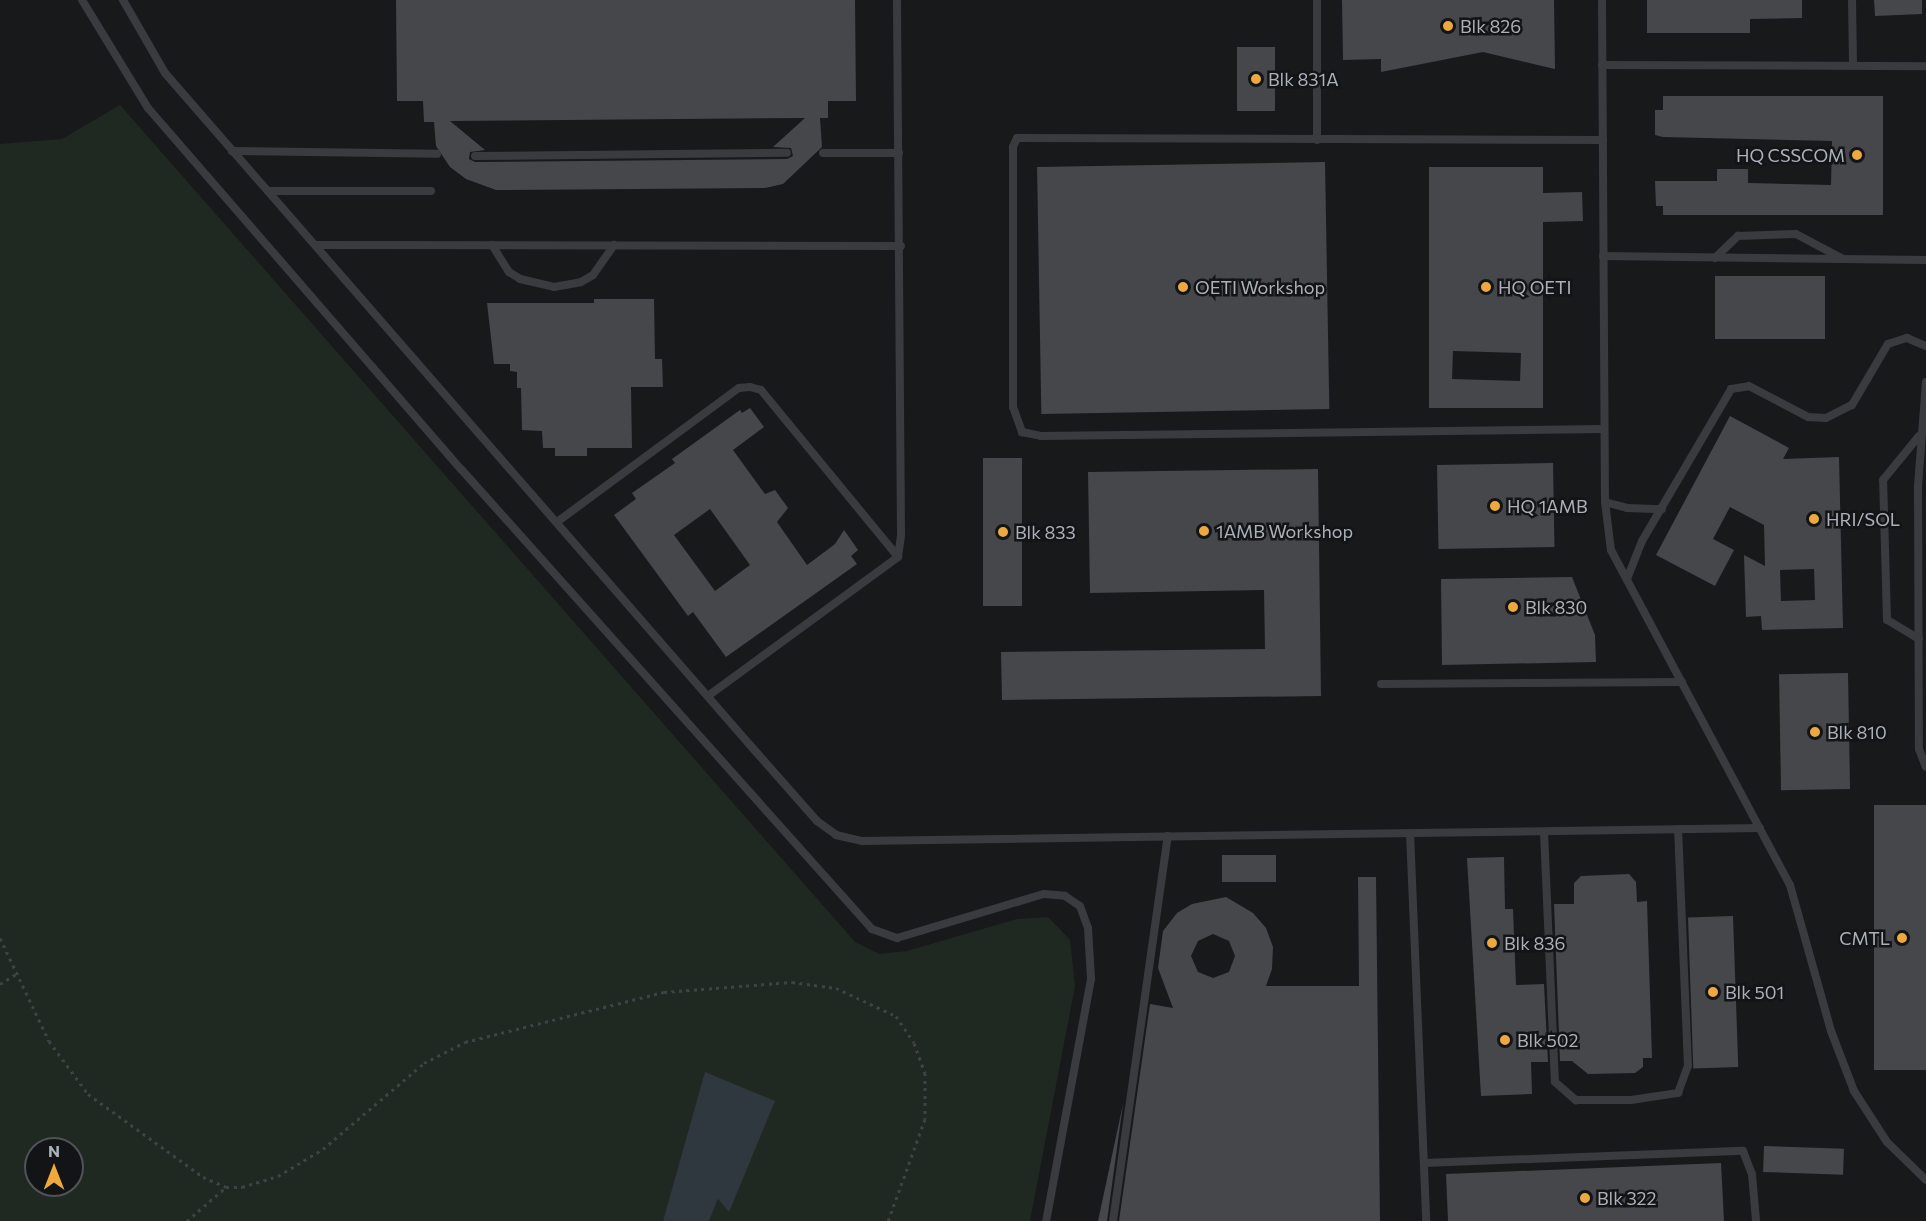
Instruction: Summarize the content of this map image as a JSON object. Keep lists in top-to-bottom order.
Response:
{
  "places": [
    "Blk 826",
    "Blk 831A",
    "HQ CSSCOM",
    "OETI Workshop",
    "HQ OETI",
    "HQ 1AMB",
    "HRI/SOL",
    "1AMB Workshop",
    "Blk 833",
    "Blk 830",
    "Blk 810",
    "CMTL",
    "Blk 836",
    "Blk 501",
    "Blk 502",
    "Blk 322"
  ],
  "north": "top"
}
